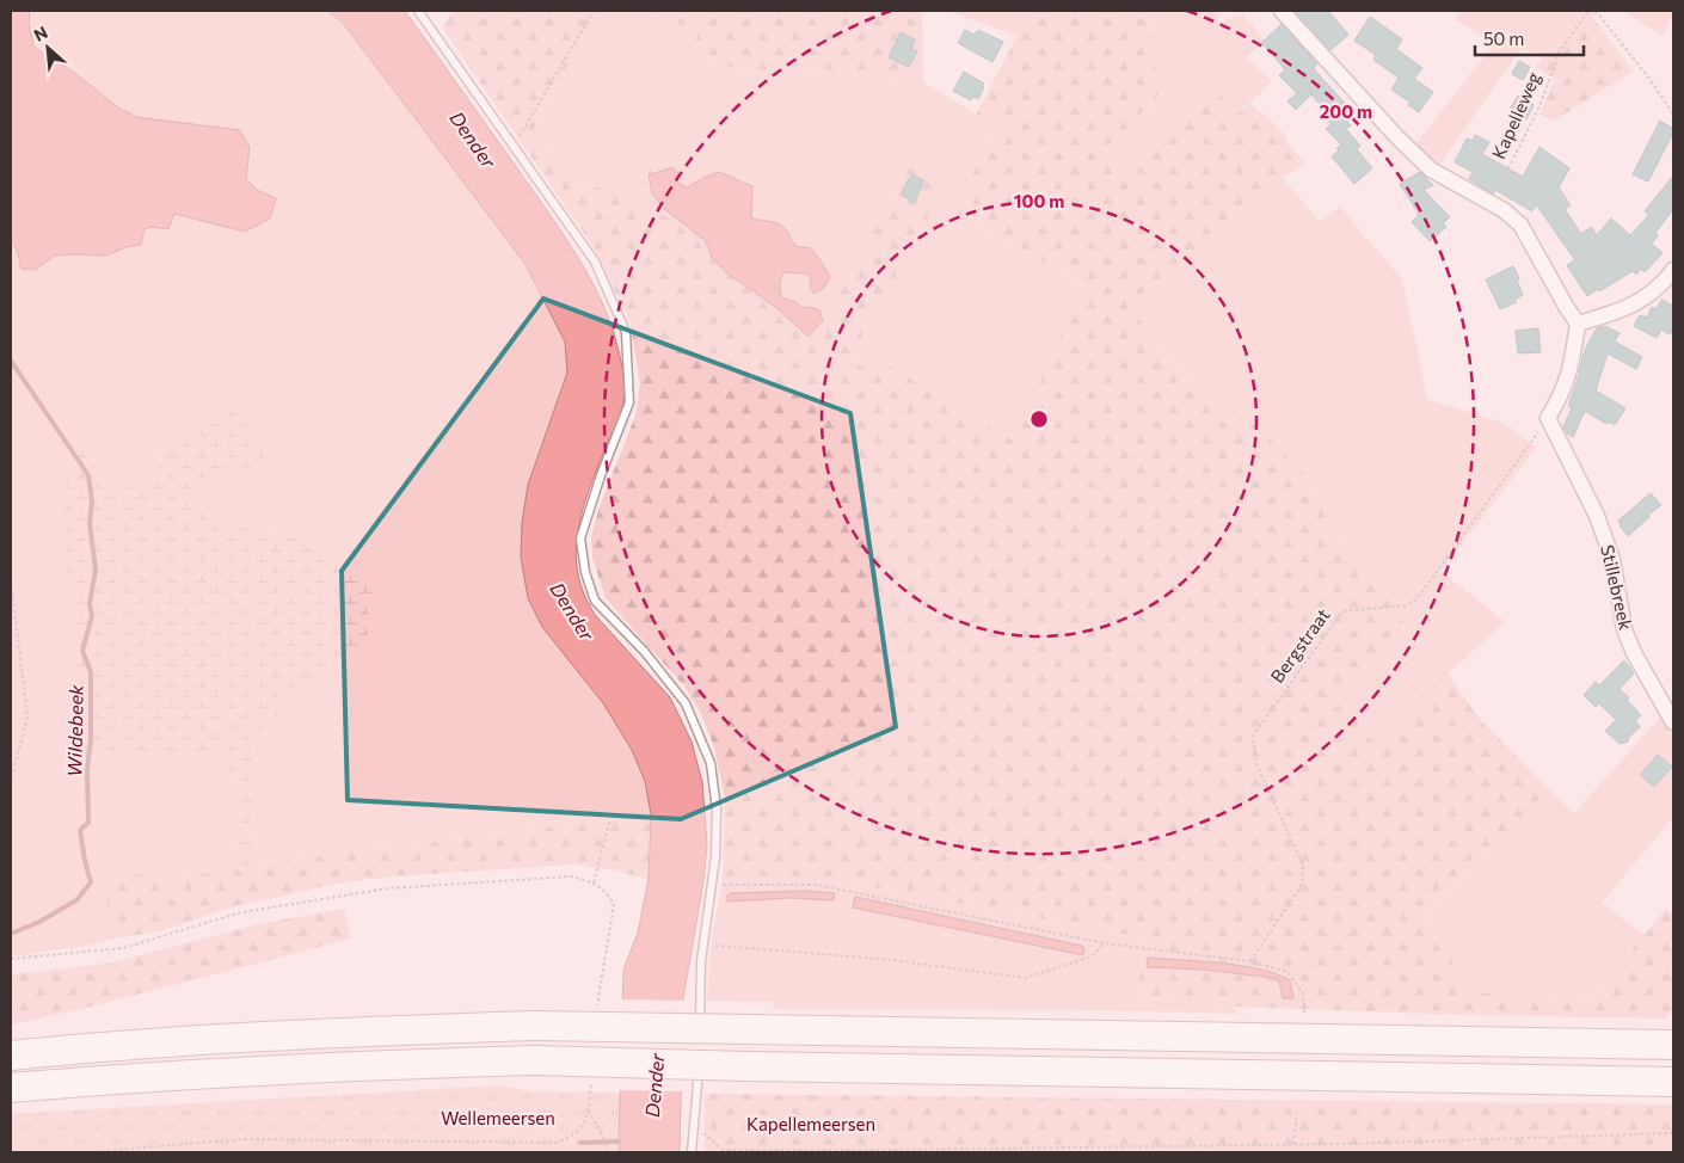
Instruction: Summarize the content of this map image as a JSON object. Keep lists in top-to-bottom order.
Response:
{
  "streets": {
    "street": ["Stillebreek"],
    "path": ["Kapelleweg", "Bergstraat"]
  },
  "crossings": [
    ["Stillebreek", "Bergstraat"]
  ],
  "water": ["Dender", "Wildebeek"],
  "parks": ["Wellemeersen", "Kapellemeersen"],
  "scale_bar": "50 m",
  "north": "top left",
  "rings": ["200 m", "100 m"]
}
